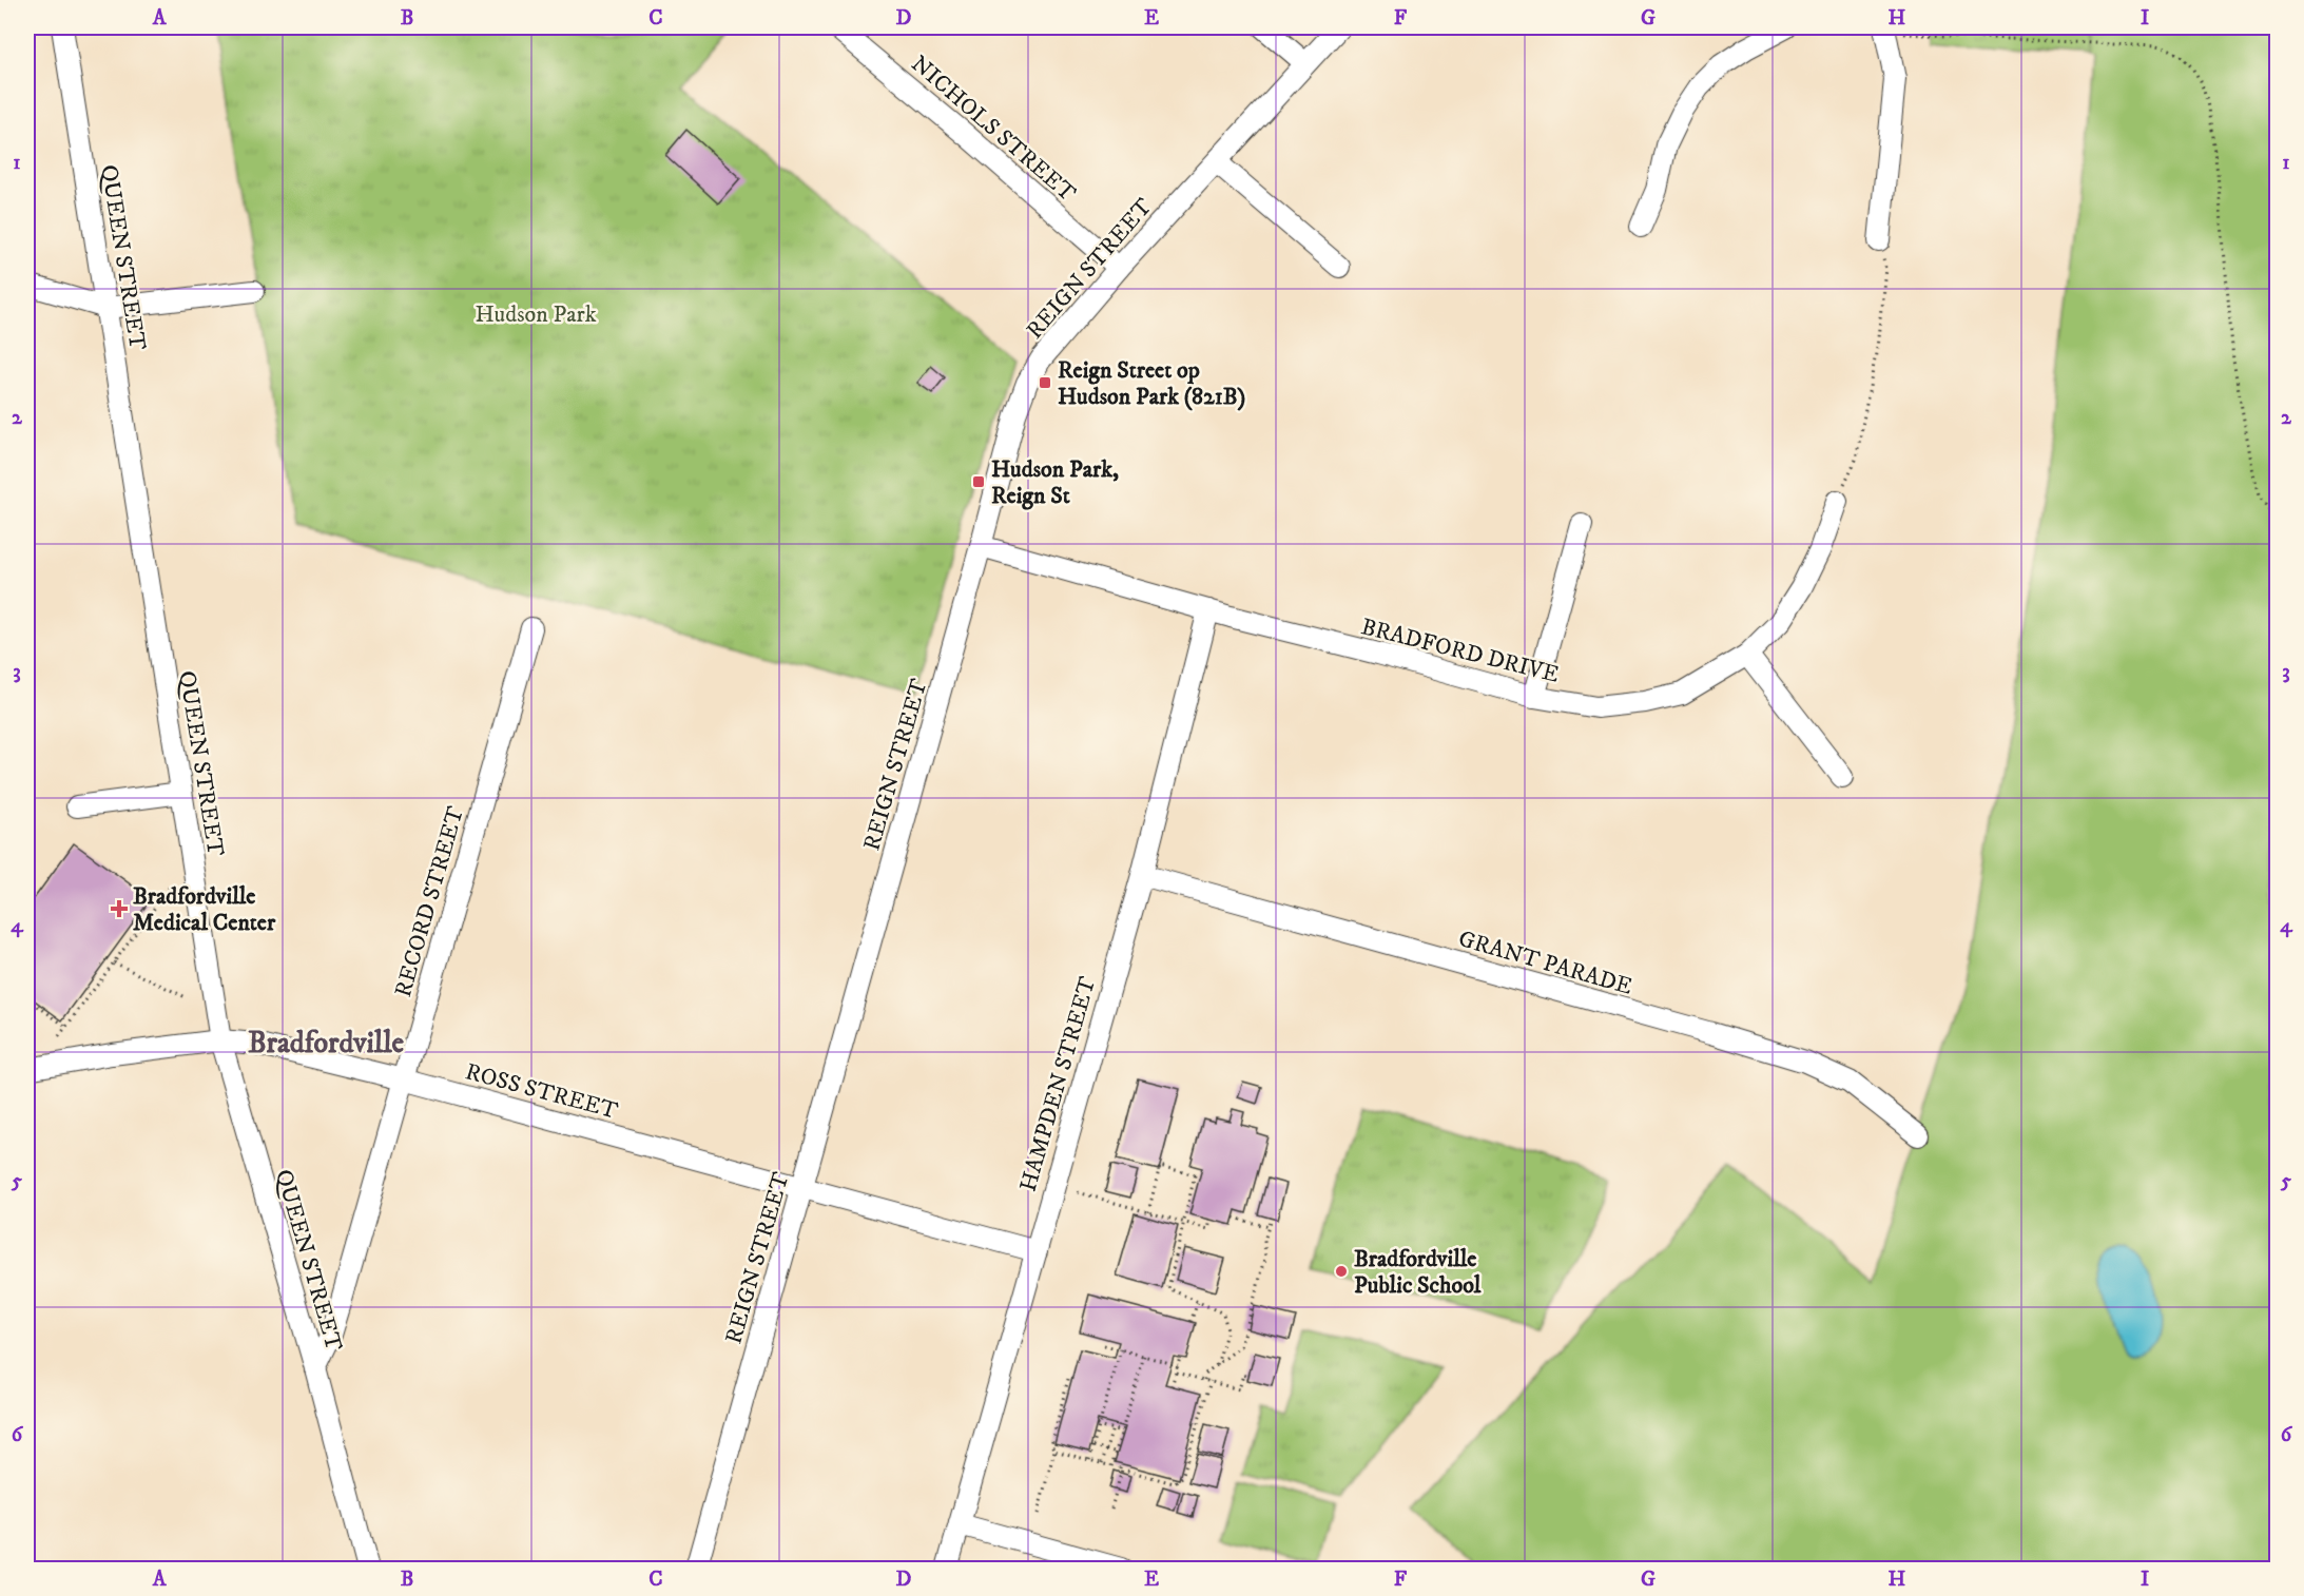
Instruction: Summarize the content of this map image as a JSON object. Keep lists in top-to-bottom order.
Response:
{
  "streets": {
    "street": [
      "NICHOLS STREET",
      "QUEEN STREET",
      "REIGN STREET",
      "BRADFORD DRIVE",
      "RECORD STREET",
      "GRANT PARADE",
      "HAMPDEN STREET",
      "ROSS STREET"
    ]
  },
  "crossings": [
    ["NICHOLS STREET", "REIGN STREET"],
    ["QUEEN STREET", "RECORD STREET"],
    ["QUEEN STREET", "ROSS STREET"],
    ["REIGN STREET", "BRADFORD DRIVE"],
    ["REIGN STREET", "ROSS STREET"],
    ["BRADFORD DRIVE", "HAMPDEN STREET"],
    ["RECORD STREET", "ROSS STREET"],
    ["GRANT PARADE", "HAMPDEN STREET"],
    ["HAMPDEN STREET", "ROSS STREET"]
  ],
  "districts": ["Bradfordville"],
  "parks": ["Hudson Park"],
  "places": {
    "transit": ["Reign Street op Hudson Park (821B)", "Hudson Park, Reign St"],
    "health": ["Bradfordville Medical Center"],
    "other": ["Bradfordville Public School"]
  },
  "grid": {
    "columns": [
      "A",
      "B",
      "C",
      "D",
      "E",
      "F",
      "G",
      "H",
      "I"
    ],
    "rows": [
      "1",
      "2",
      "3",
      "4",
      "5",
      "6"
    ]
  }
}
